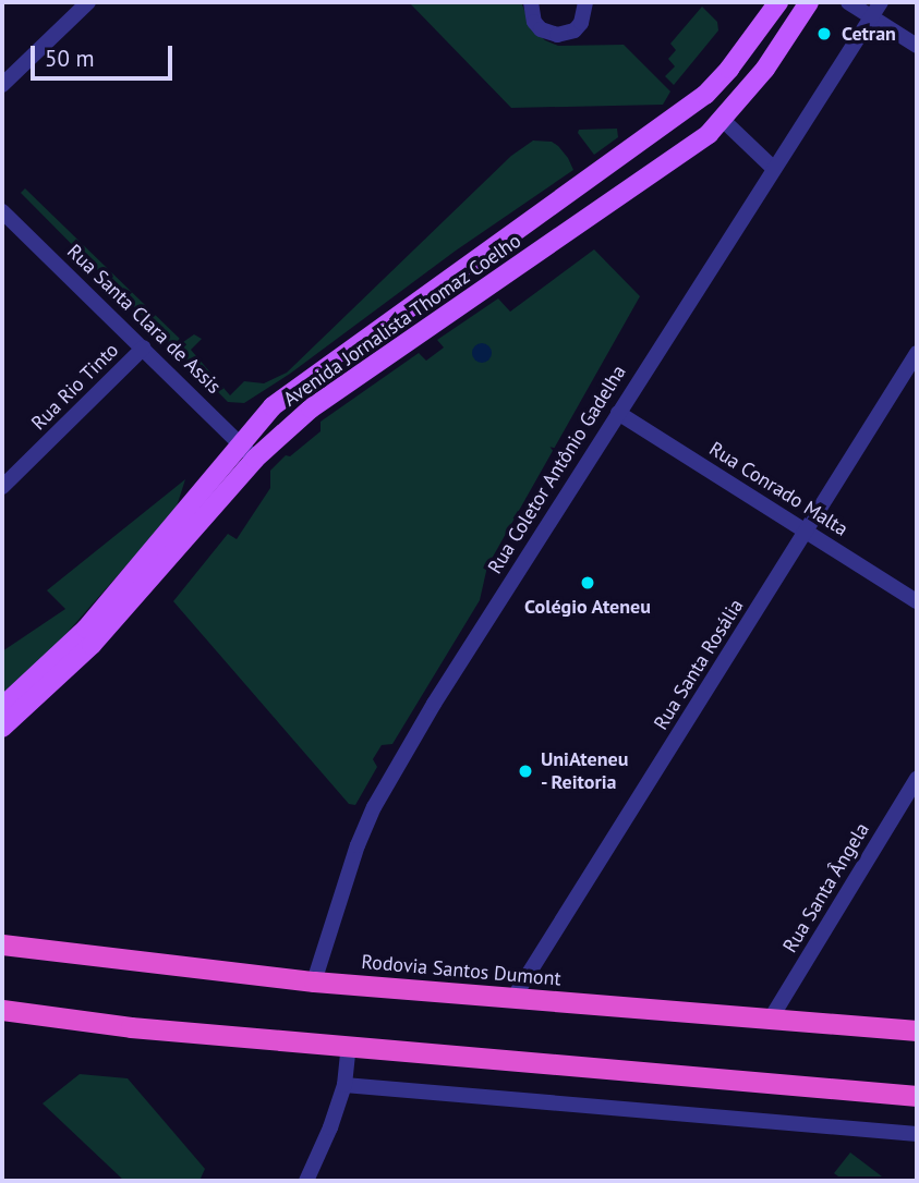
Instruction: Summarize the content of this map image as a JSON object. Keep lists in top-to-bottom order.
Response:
{
  "streets": {
    "highway": ["Rodovia Santos Dumont"],
    "main road": ["Avenida Jornalista Thomaz Coelho"],
    "street": [
      "Rua Santa Clara de Assis",
      "Rua Rio Tinto",
      "Rua Coletor Antônio Gadelha",
      "Rua Conrado Malta",
      "Rua Santa Rosália",
      "Rua Santa Ângela"
    ]
  },
  "crossings": [
    ["Rua Santa Clara de Assis", "Avenida Jornalista Thomaz Coelho"],
    ["Rua Santa Clara de Assis", "Rua Rio Tinto"],
    ["Rua Coletor Antônio Gadelha", "Rua Conrado Malta"],
    ["Rua Coletor Antônio Gadelha", "Rodovia Santos Dumont"],
    ["Rua Conrado Malta", "Rua Santa Rosália"],
    ["Rua Santa Rosália", "Rodovia Santos Dumont"],
    ["Rua Santa Ângela", "Rodovia Santos Dumont"]
  ],
  "places": ["Cetran", "Colégio Ateneu", "UniAteneu - Reitoria"],
  "scale_bar": "50 m"
}
